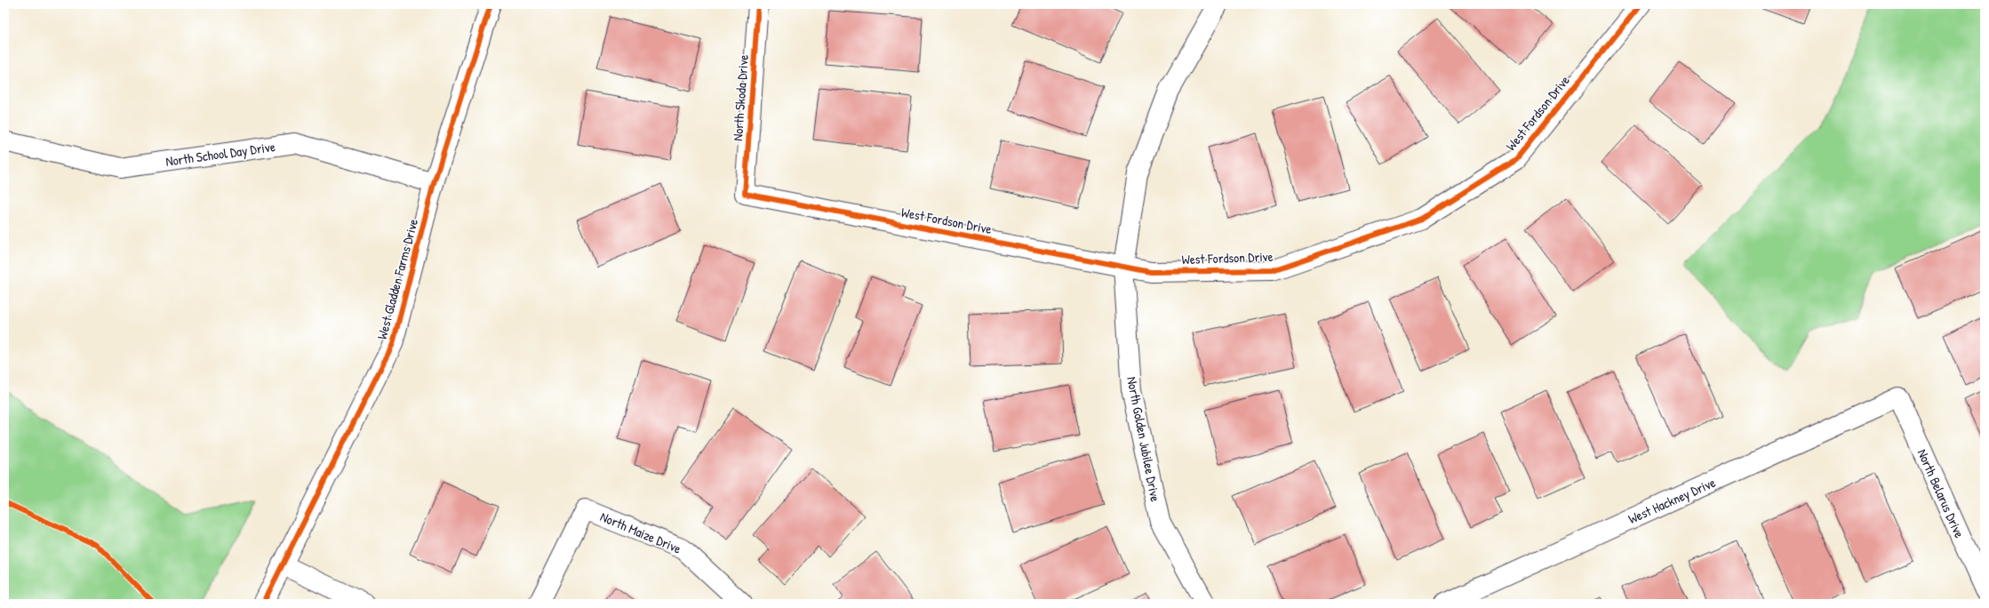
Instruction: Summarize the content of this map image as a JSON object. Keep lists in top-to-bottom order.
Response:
{
  "streets": {
    "street": [
      "North Skoda Drive",
      "West Fordson Drive",
      "North School Day Drive",
      "West Gladden Farms Drive",
      "North Golden Jubilee Drive",
      "North Belarus Drive",
      "West Hackney Drive",
      "North Maize Drive"
    ]
  },
  "crossings": [
    ["North Skoda Drive", "West Fordson Drive"],
    ["West Fordson Drive", "North Golden Jubilee Drive"],
    ["North School Day Drive", "West Gladden Farms Drive"],
    ["North Belarus Drive", "West Hackney Drive"]
  ]
}
